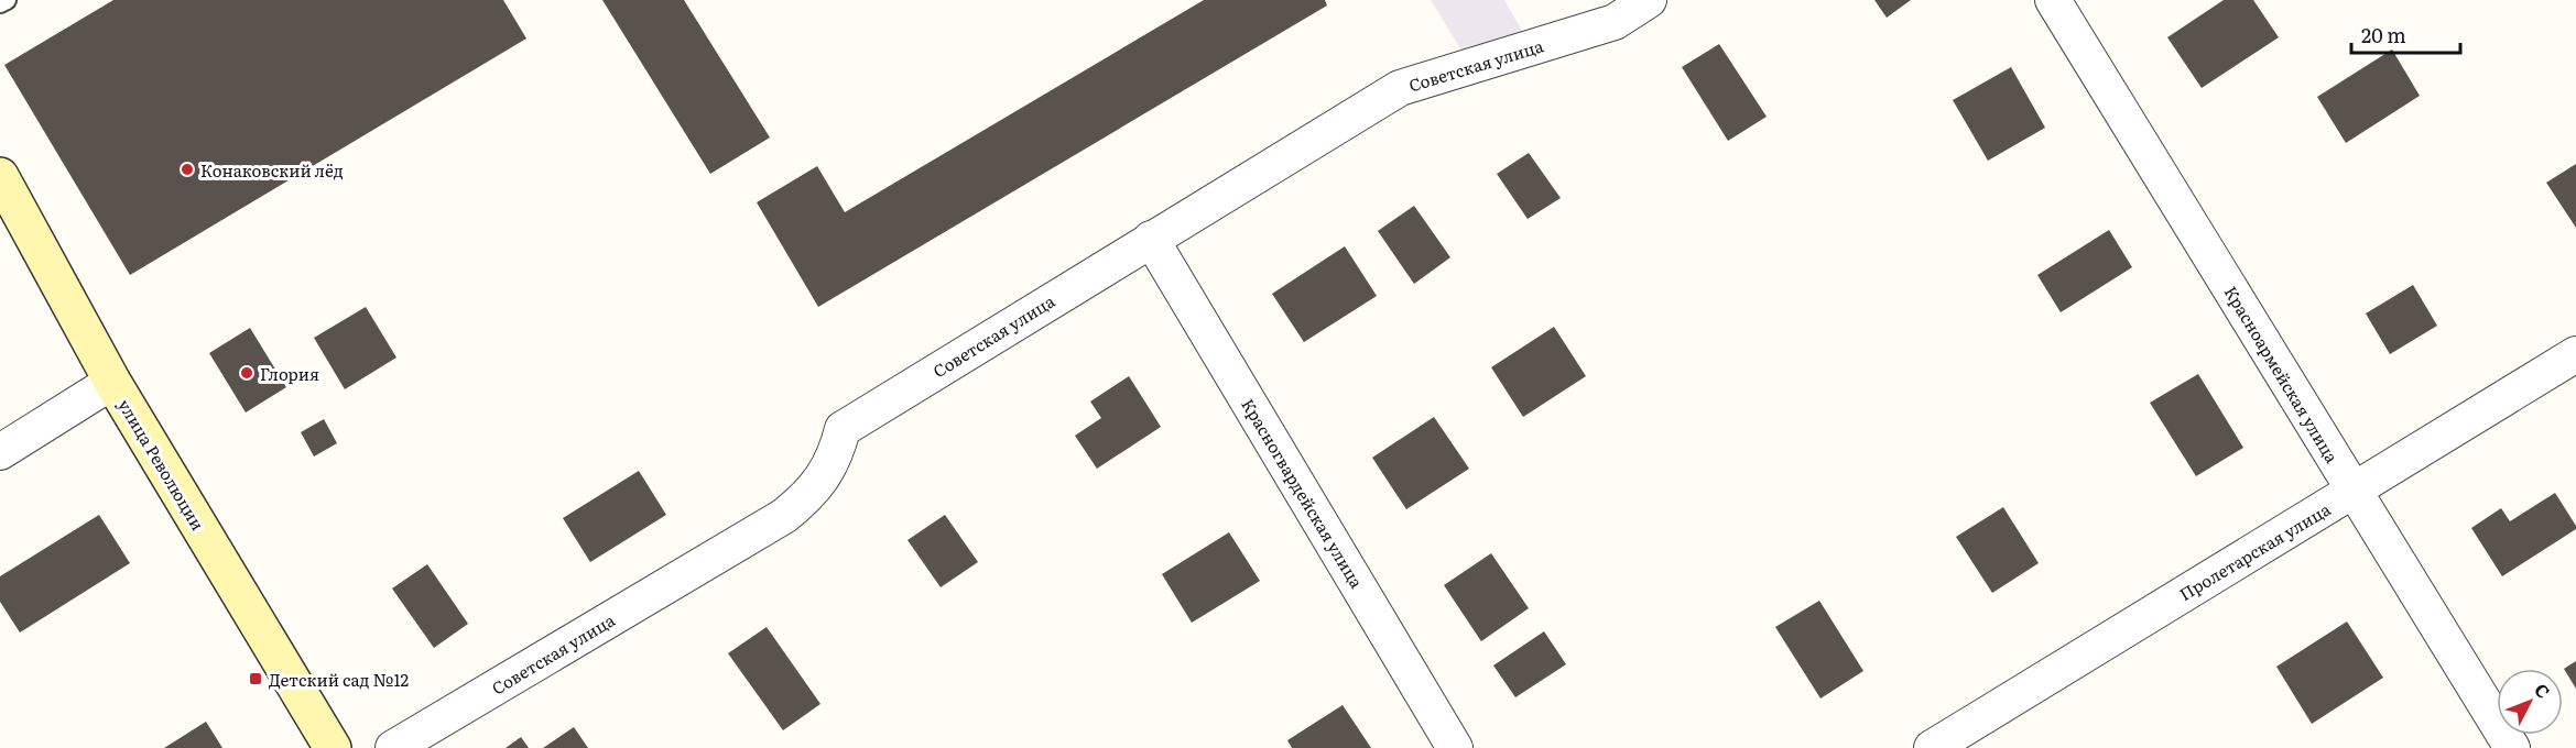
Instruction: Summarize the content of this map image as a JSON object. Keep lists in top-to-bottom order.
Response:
{
  "streets": {
    "street": [
      "Советская улица",
      "Красноармейская улица",
      "улица Революции",
      "Красногвардейская улица",
      "Пролетарская улица"
    ]
  },
  "crossings": [
    ["Советская улица", "Красногвардейская улица"],
    ["Красноармейская улица", "Пролетарская улица"]
  ],
  "places": {
    "other": ["Конаковский лёд", "Глория"],
    "transit": ["Детский сад №12"]
  },
  "scale_bar": "20 m",
  "north": "top right"
}
